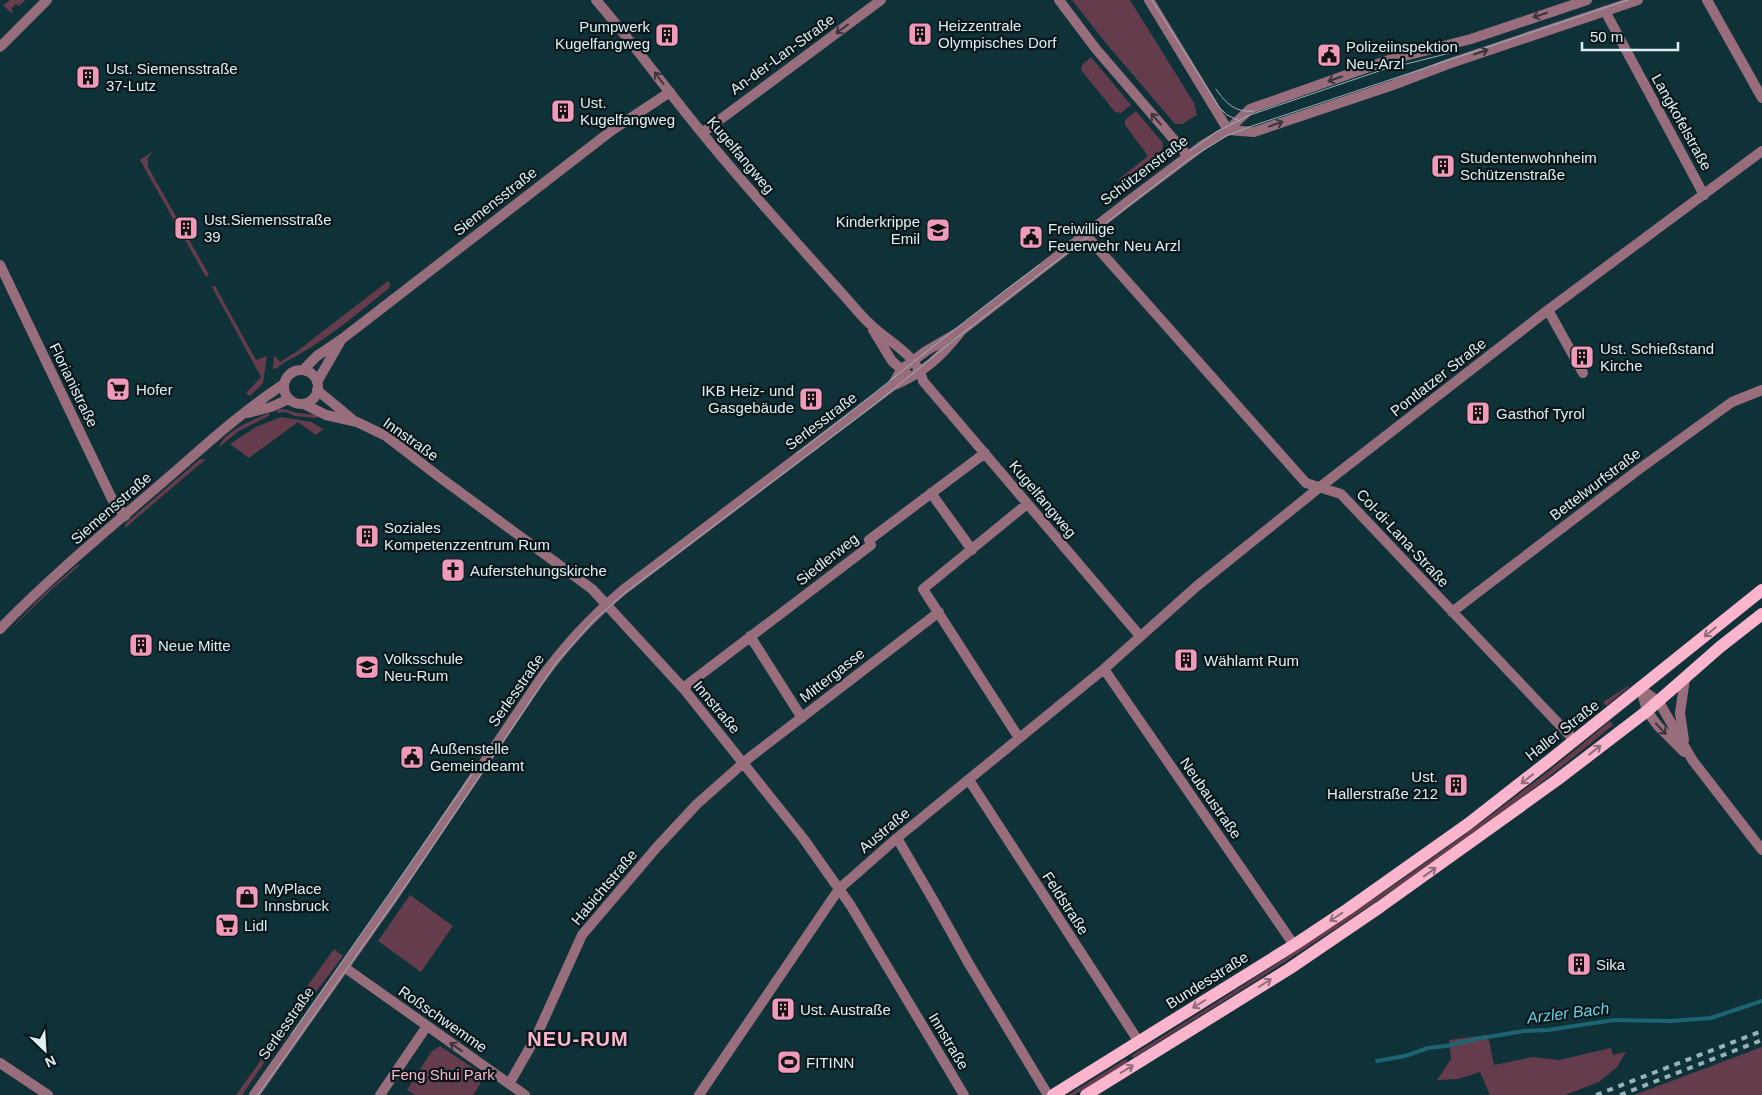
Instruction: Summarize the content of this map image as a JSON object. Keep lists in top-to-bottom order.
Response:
{
  "streets": {
    "main road": ["Haller Straße", "Bundesstraße"],
    "street": [
      "An-der-Lan-Straße",
      "Langkofelstraße",
      "Kugelfangweg",
      "Schützenstraße",
      "Siemensstraße",
      "Pontlatzer Straße",
      "Florianistraße",
      "Serlesstraße",
      "Innstraße",
      "Bettelwurfstraße",
      "Col-di-Lana-Straße",
      "Siedlerweg",
      "Mittergasse",
      "Neubaustraße",
      "Austraße",
      "Habichtstraße",
      "Feldstraße",
      "Roßschwemme"
    ]
  },
  "crossings": [
    ["An-der-Lan-Straße", "Kugelfangweg"],
    ["Langkofelstraße", "Pontlatzer Straße"],
    ["Kugelfangweg", "Schützenstraße"],
    ["Kugelfangweg", "Siemensstraße"],
    ["Kugelfangweg", "Pontlatzer Straße"],
    ["Kugelfangweg", "Serlesstraße"],
    ["Kugelfangweg", "Siedlerweg"],
    ["Kugelfangweg", "Austraße"],
    ["Schützenstraße", "Serlesstraße"],
    ["Schützenstraße", "Col-di-Lana-Straße"],
    ["Siemensstraße", "Florianistraße"],
    ["Siemensstraße", "Innstraße"],
    ["Pontlatzer Straße", "Col-di-Lana-Straße"],
    ["Pontlatzer Straße", "Austraße"],
    ["Serlesstraße", "Innstraße"],
    ["Serlesstraße", "Roßschwemme"],
    ["Innstraße", "Siedlerweg"],
    ["Innstraße", "Mittergasse"],
    ["Innstraße", "Austraße"],
    ["Innstraße", "Habichtstraße"],
    ["Bettelwurfstraße", "Col-di-Lana-Straße"],
    ["Col-di-Lana-Straße", "Haller Straße"],
    ["Mittergasse", "Habichtstraße"],
    ["Haller Straße", "Bundesstraße"],
    ["Neubaustraße", "Austraße"],
    ["Neubaustraße", "Bundesstraße"],
    ["Austraße", "Feldstraße"],
    ["Habichtstraße", "Roßschwemme"],
    ["Feldstraße", "Bundesstraße"]
  ],
  "one_way": ["An-der-Lan-Straße", "Roßschwemme"],
  "districts": ["NEU-RUM"],
  "water": ["Arzler Bach"],
  "parks": ["Feng Shui Park"],
  "places": {
    "building": [
      "Heizzentrale Olympisches Dorf",
      "Pumpwerk Kugelfangweg",
      "Ust. Siemensstraße 37-Lutz",
      "Ust. Kugelfangweg",
      "Studentenwohnheim Schützenstraße",
      "Ust.Siemensstraße 39",
      "Ust. Schießstand Kirche",
      "IKB Heiz- und Gasgebäude",
      "Gasthof Tyrol",
      "Soziales Kompetenzzentrum Rum",
      "Neue Mitte",
      "Wählamt Rum",
      "Ust. Hallerstraße 212",
      "Sika",
      "Ust. Austraße"
    ],
    "public building": ["Polizeiinspektion Neu-Arzl", "Freiwillige Feuerwehr Neu Arzl", "Außenstelle Gemeindeamt"],
    "school or university": ["Kinderkrippe Emil", "Volksschule Neu-Rum"],
    "supermarket": ["Hofer", "Lidl"],
    "church": ["Auferstehungskirche"],
    "shop": ["MyPlace Innsbruck"],
    "sports": ["FITINN"]
  },
  "scale_bar": "50 m",
  "north": "bottom right"
}
